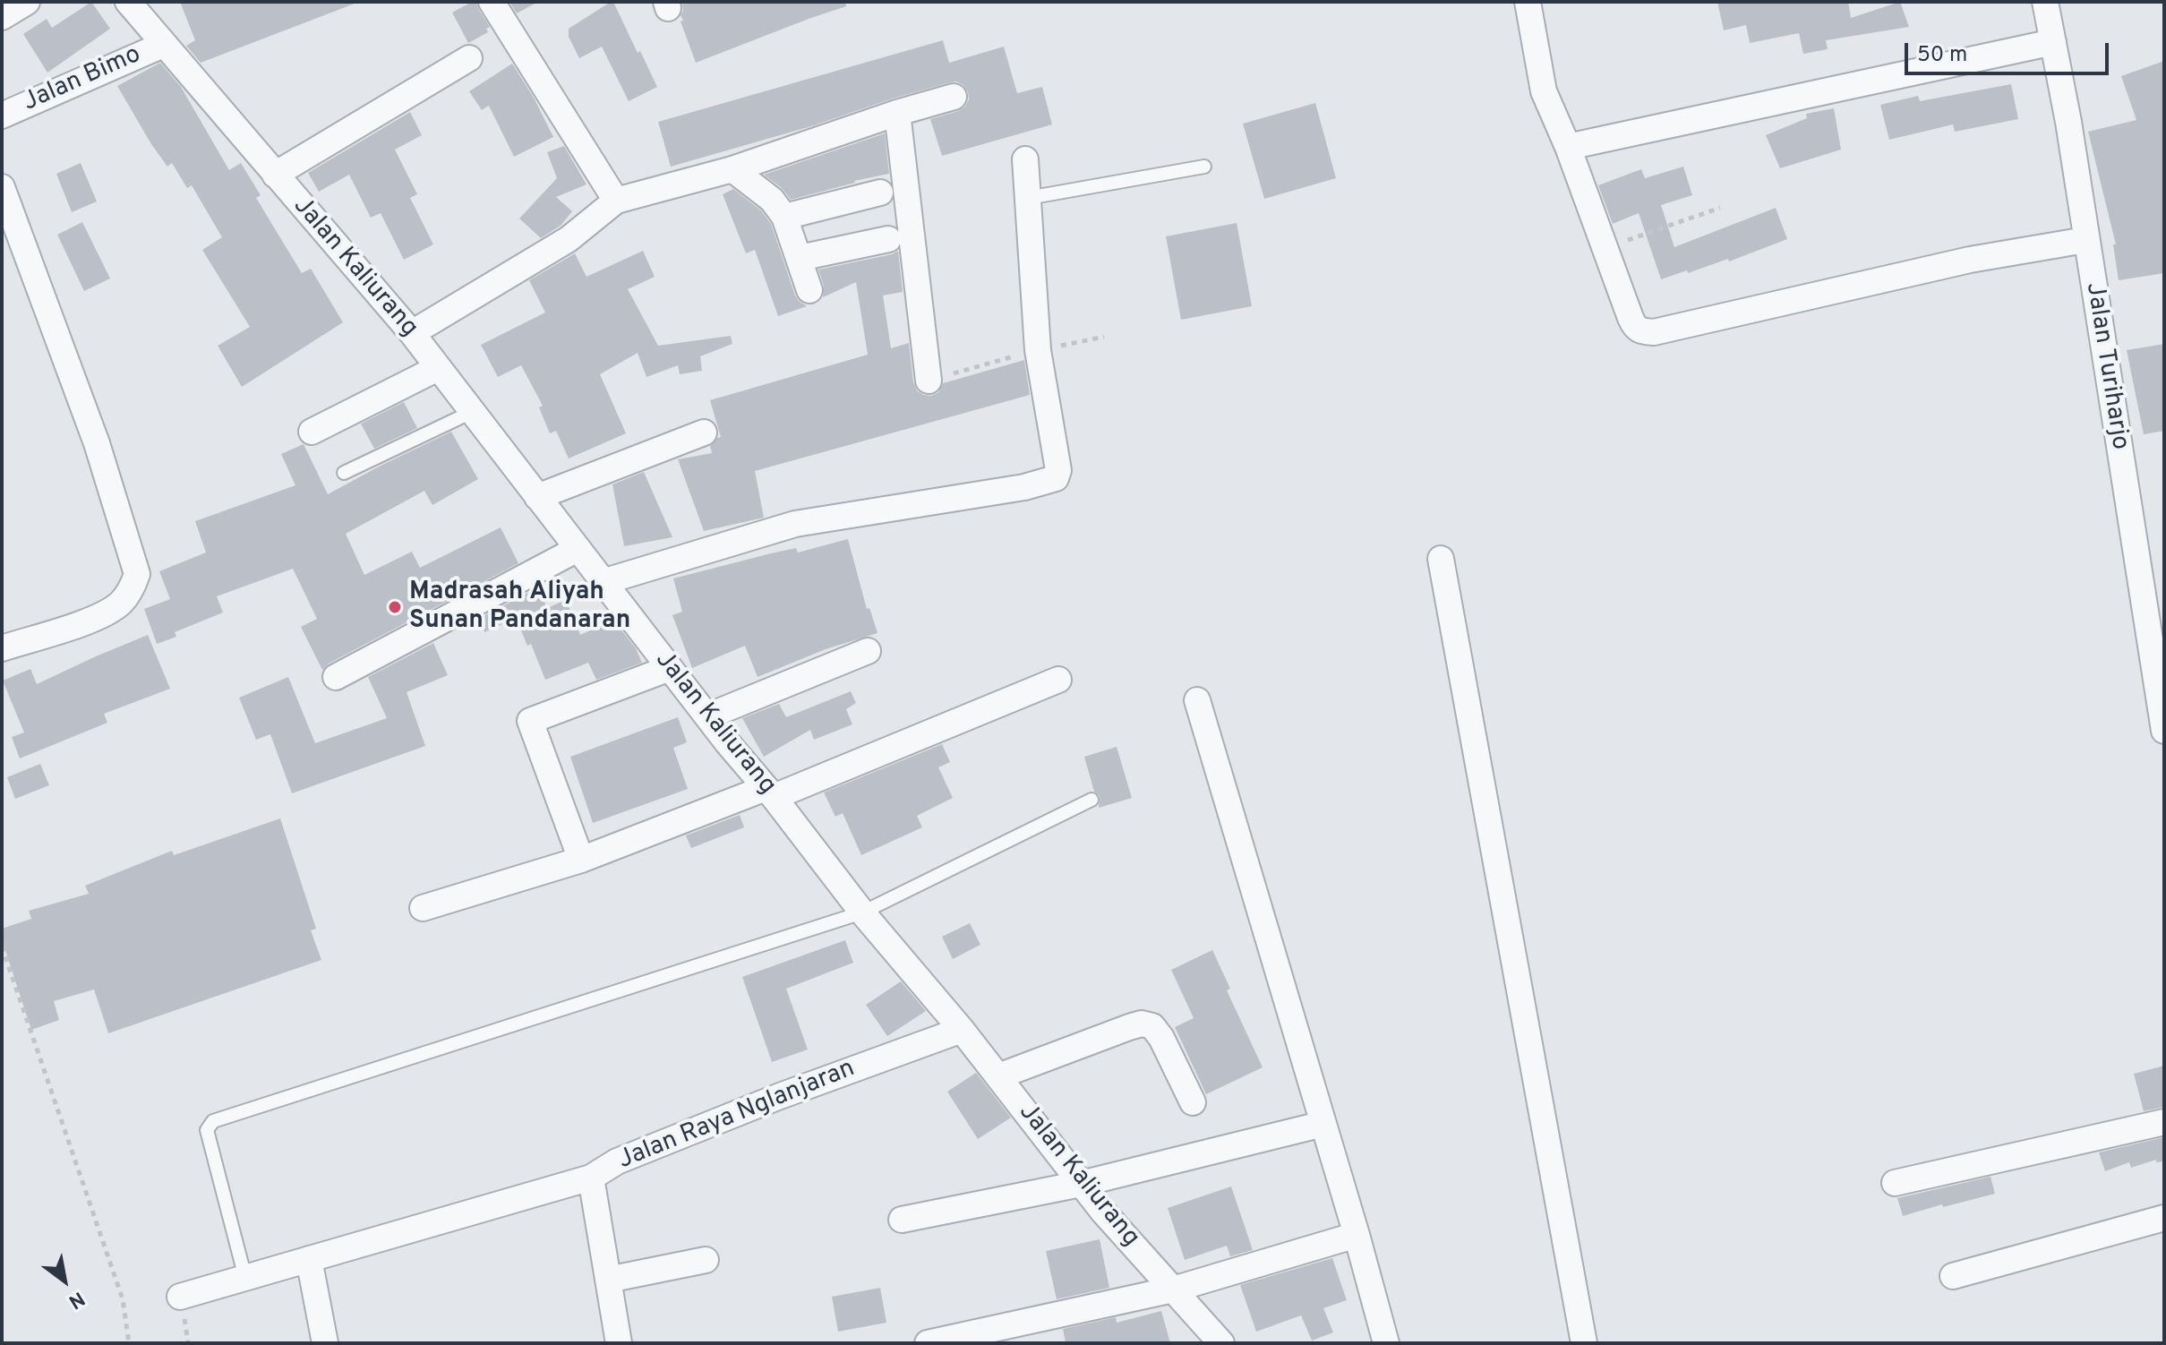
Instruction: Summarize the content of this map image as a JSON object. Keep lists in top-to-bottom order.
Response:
{
  "streets": {
    "street": [
      "Jalan Bimo",
      "Jalan Kaliurang",
      "Jalan Turiharjo",
      "Jalan Raya Nglanjaran"
    ]
  },
  "crossings": [
    ["Jalan Bimo", "Jalan Kaliurang"],
    ["Jalan Kaliurang", "Jalan Raya Nglanjaran"]
  ],
  "places": ["Madrasah Aliyah Sunan Pandanaran"],
  "scale_bar": "50 m",
  "north": "bottom right"
}
